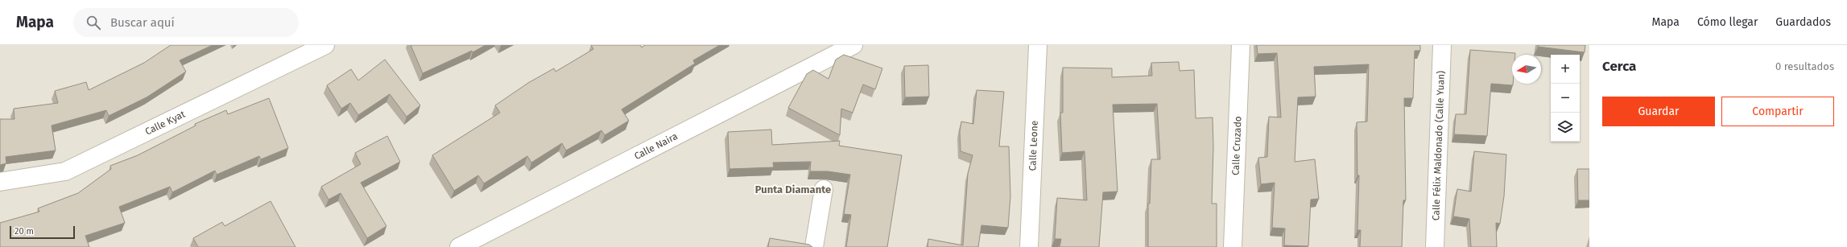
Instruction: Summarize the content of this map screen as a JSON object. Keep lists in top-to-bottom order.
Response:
{
  "streets": {
    "street": [
      "Calle Kyat",
      "Calle Naira",
      "Calle Leone",
      "Calle Cruzado",
      "Calle Félix Maldonado (Calle Yuan)"
    ]
  },
  "districts": ["Punta Diamante"],
  "scale_bar": "20 m",
  "north": "left",
  "page": {
    "header": "Mapa",
    "search": "Buscar aquí",
    "nav": ["Mapa", "Cómo llegar", "Guardados"],
    "heading": ["Cerca", "0 resultados"],
    "map_buttons": ["+", "−"],
    "buttons": ["Guardar", "Compartir"],
    "scale": "20 m"
  }
}
